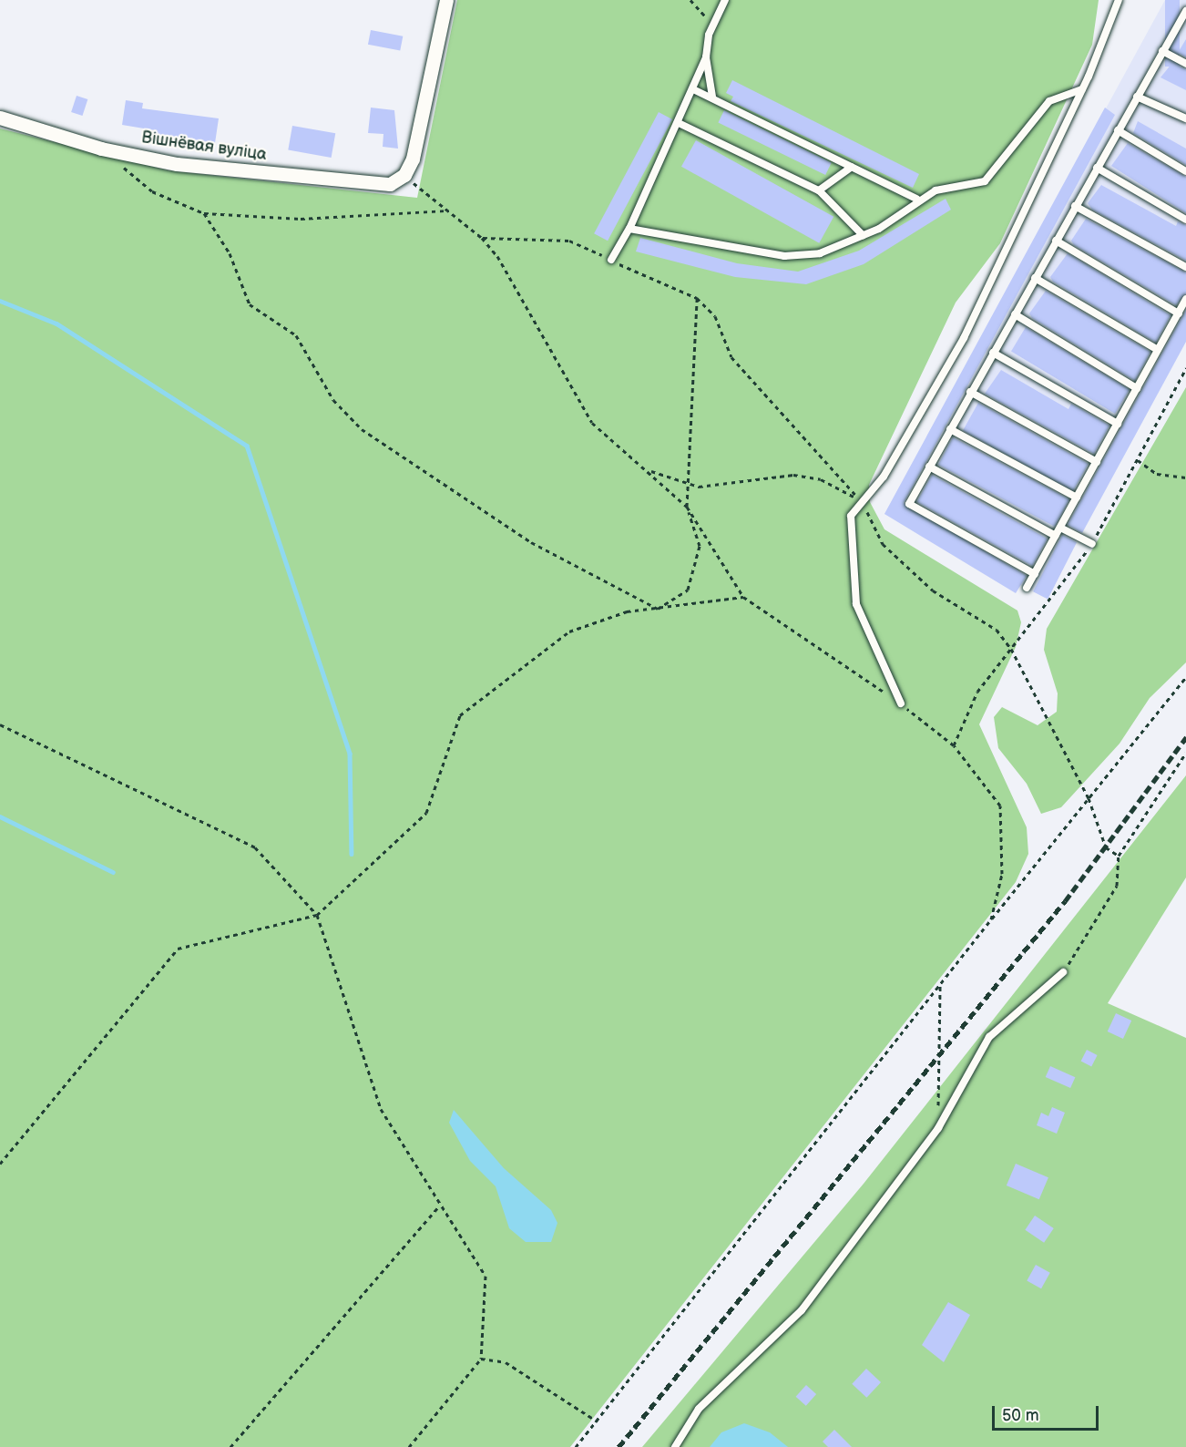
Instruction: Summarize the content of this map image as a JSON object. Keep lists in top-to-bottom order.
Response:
{
  "streets": {
    "street": ["Вішнёвая вуліца"]
  },
  "scale_bar": "50 m"
}
